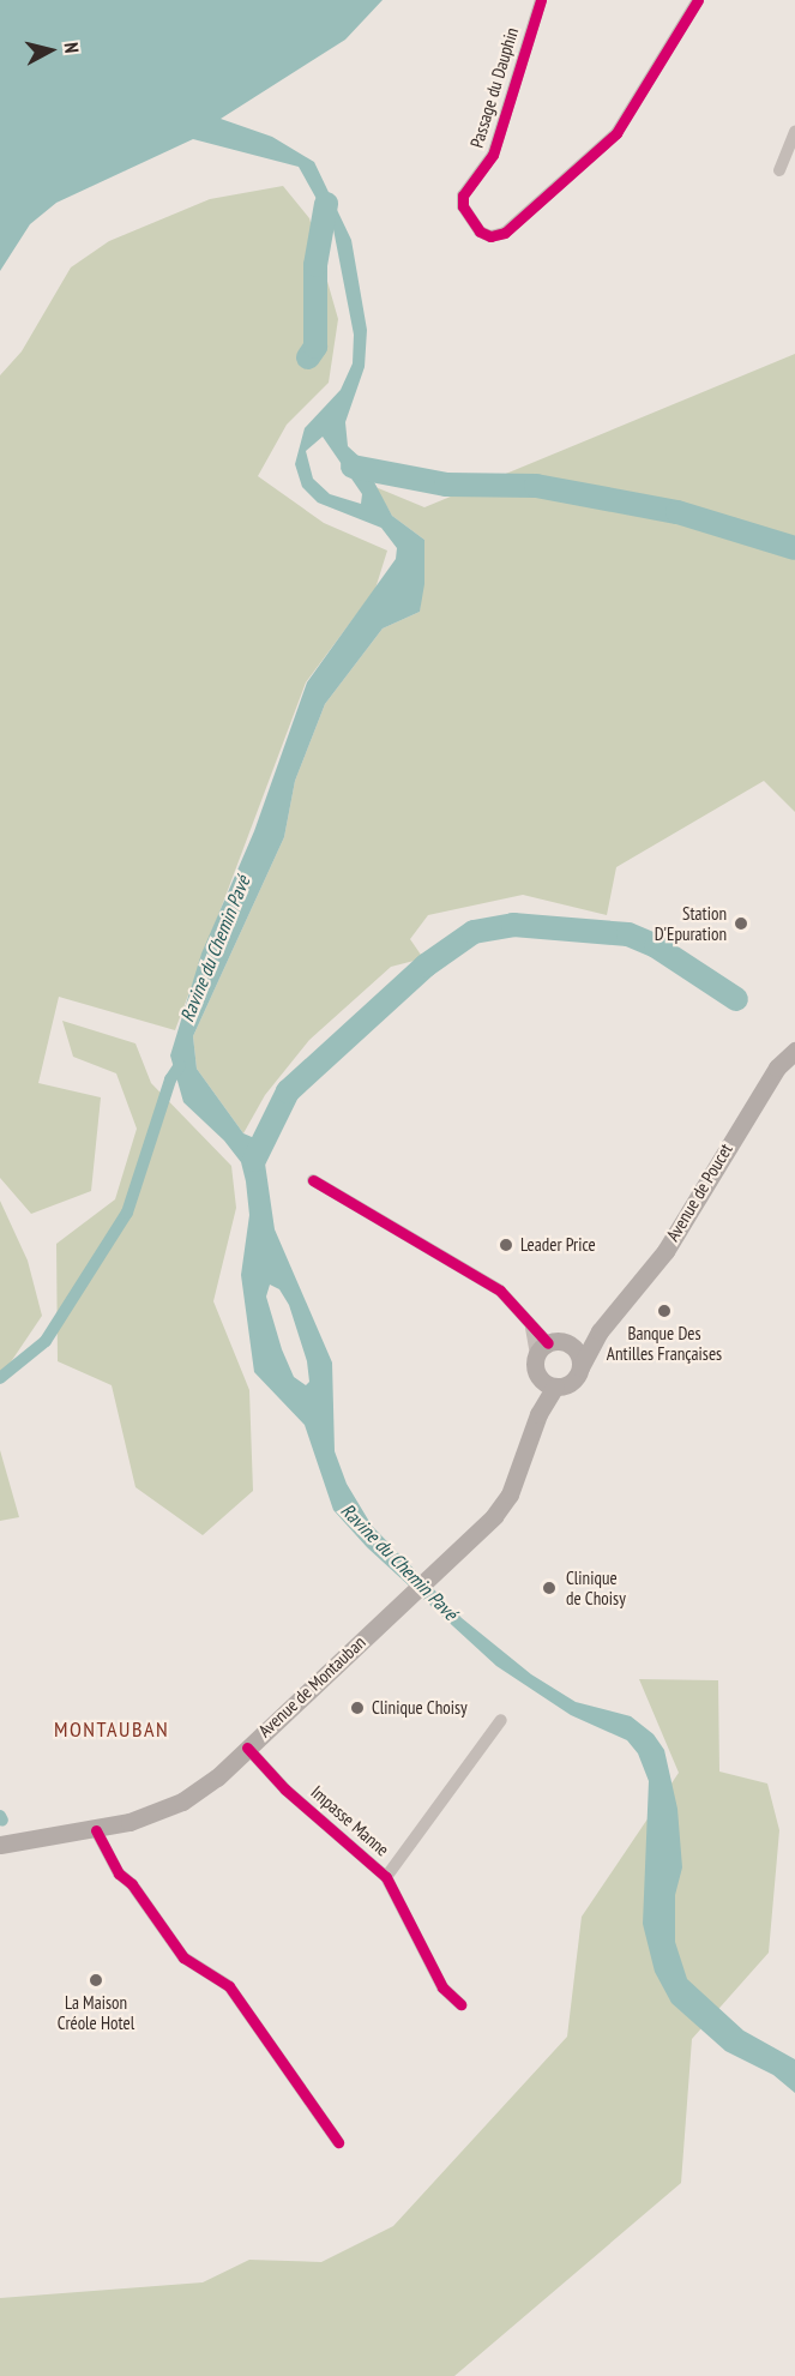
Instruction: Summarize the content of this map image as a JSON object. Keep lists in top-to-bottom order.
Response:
{
  "streets": {
    "main road": ["Avenue de Poucet", "Avenue de Montauban"],
    "street": ["Passage du Dauphin", "Impasse Manne"]
  },
  "crossings": [
    ["Avenue de Montauban", "Impasse Manne"]
  ],
  "districts": ["MONTAUBAN"],
  "water": ["Ravine du Chemin Pavé"],
  "places": [
    "Station D'Epuration",
    "Leader Price",
    "Banque Des Antilles Françaises",
    "Clinique de Choisy",
    "Clinique Choisy",
    "La Maison Créole Hotel"
  ],
  "north": "right"
}
